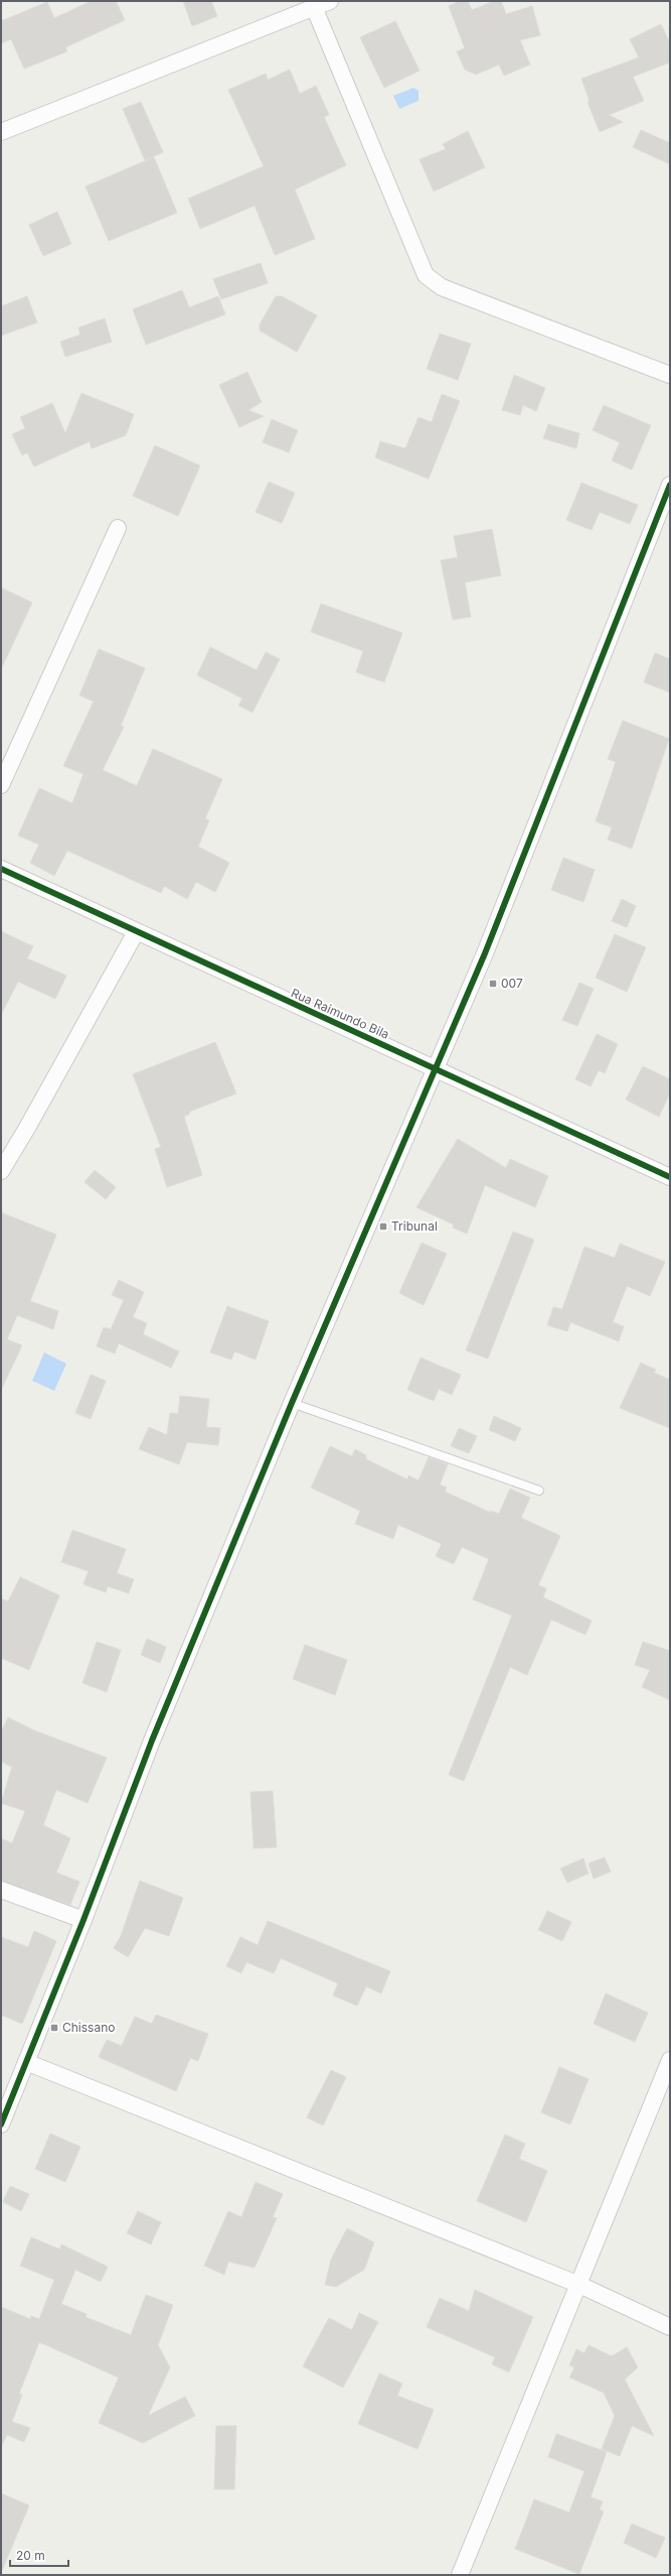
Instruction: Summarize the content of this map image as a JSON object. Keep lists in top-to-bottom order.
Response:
{
  "streets": {
    "street": ["Rua Raimundo Bila"]
  },
  "places": {
    "transit": ["007", "Tribunal", "Chissano"]
  },
  "scale_bar": "20 m"
}
